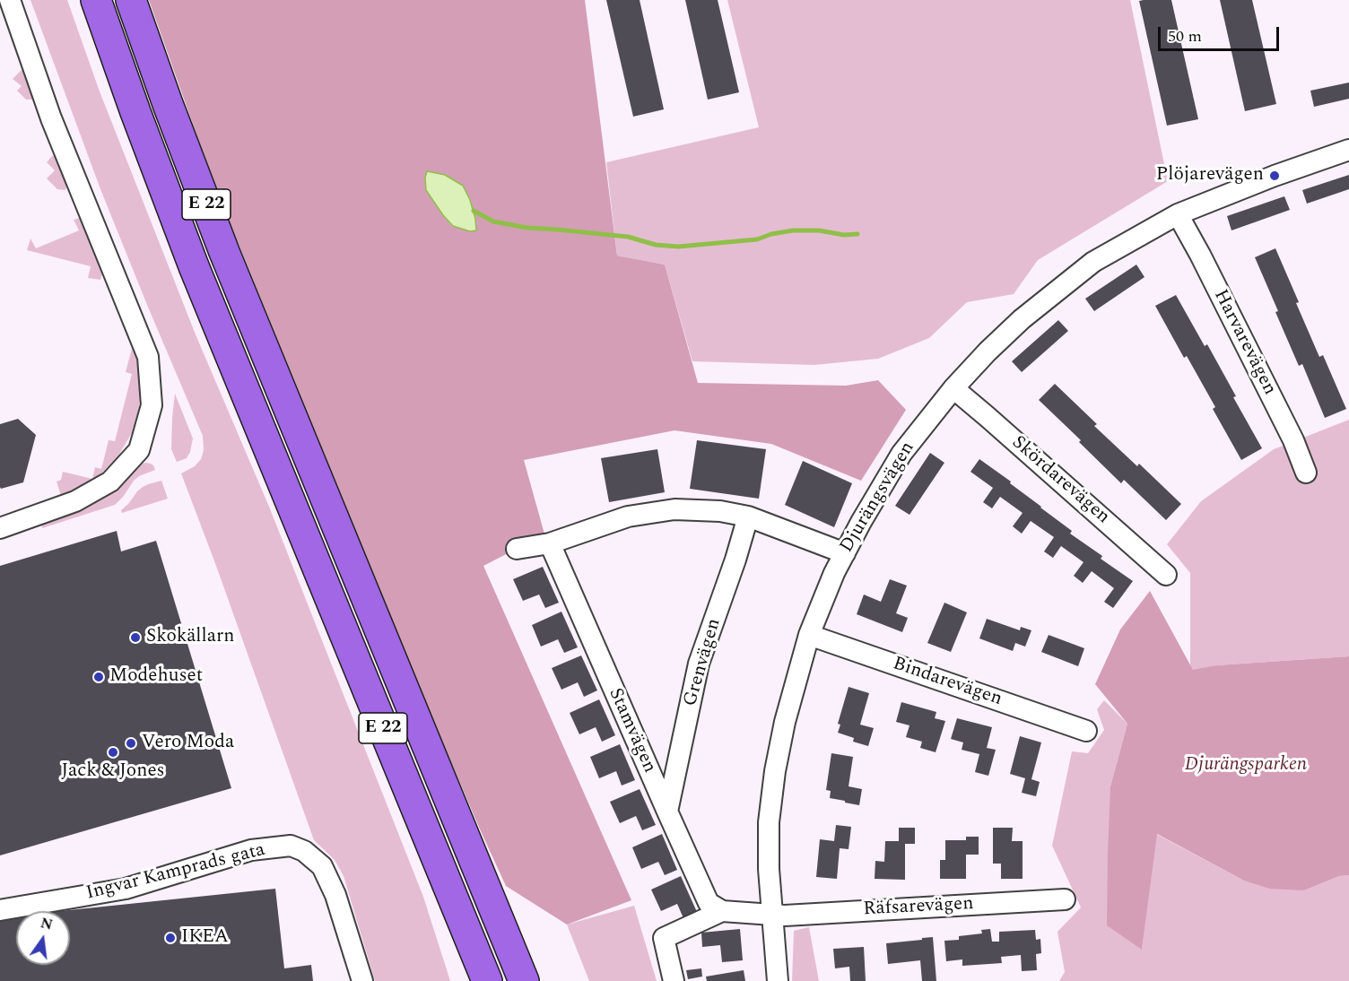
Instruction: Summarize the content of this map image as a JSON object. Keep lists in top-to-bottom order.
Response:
{
  "streets": {
    "highway": ["E 22"],
    "street": [
      "Harvarevägen",
      "Skördarevägen",
      "Djurängsvägen",
      "Grenvägen",
      "Bindarevägen",
      "Stamvägen",
      "Ingvar Kamprads gata",
      "Räfsarevägen"
    ]
  },
  "crossings": [
    ["Harvarevägen", "Djurängsvägen"],
    ["Skördarevägen", "Djurängsvägen"],
    ["Djurängsvägen", "Bindarevägen"],
    ["Djurängsvägen", "Räfsarevägen"],
    ["Grenvägen", "Stamvägen"]
  ],
  "parks": ["Djurängsparken"],
  "places": [
    "Plöjarevägen",
    "Skokällarn",
    "Modehuset",
    "Vero Moda",
    "Jack & Jones",
    "IKEA"
  ],
  "scale_bar": "50 m",
  "north": "top"
}
